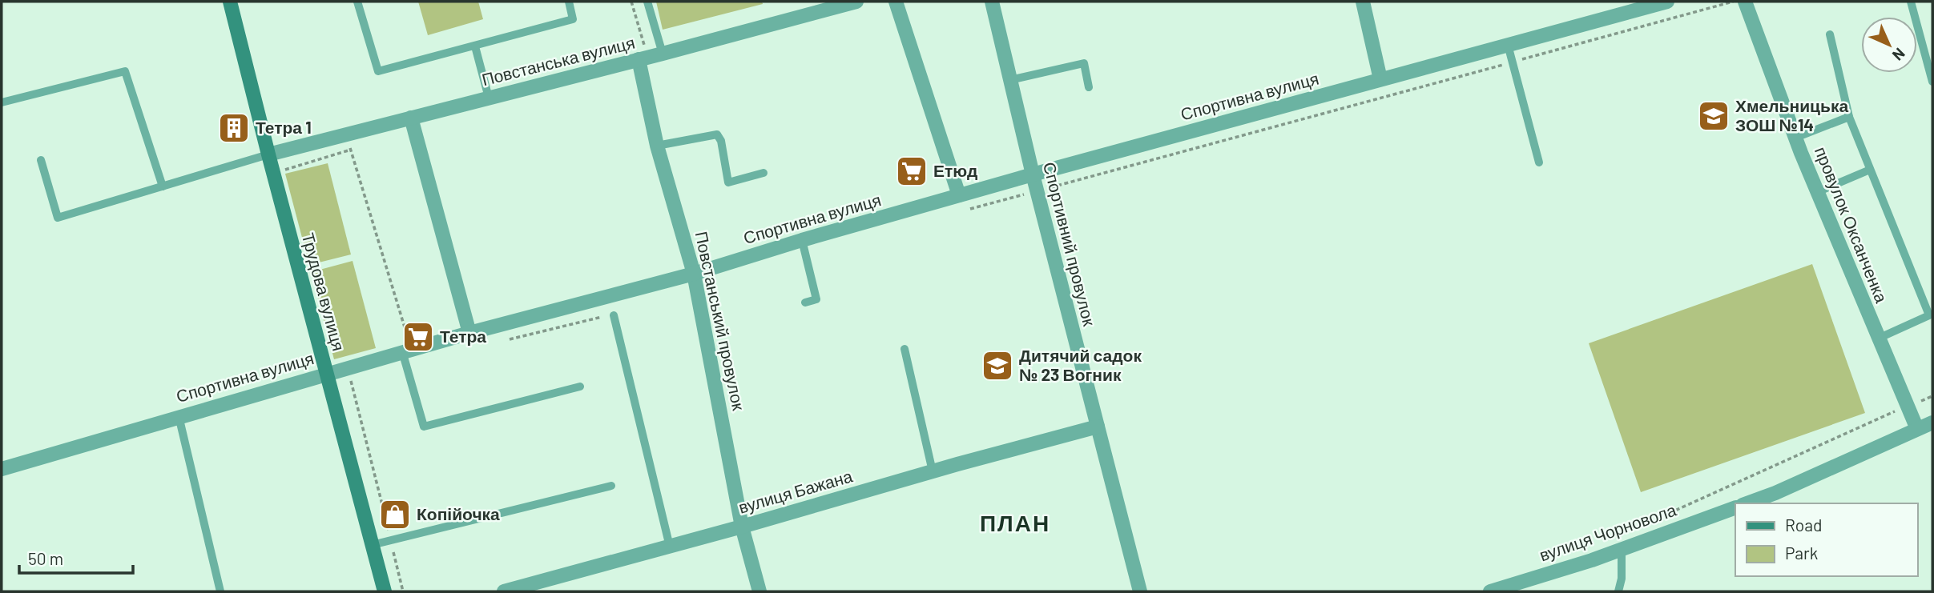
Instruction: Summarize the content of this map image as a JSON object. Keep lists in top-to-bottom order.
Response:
{
  "streets": {
    "main road": ["Трудова вулиця"],
    "street": [
      "Повстанська вулиця",
      "Спортивна вулиця",
      "провулок Оксанченка",
      "Спортивний провулок",
      "Повстанський провулок",
      "вулиця Бажана",
      "вулиця Чорновола"
    ]
  },
  "crossings": [
    ["Повстанська вулиця", "Трудова вулиця"],
    ["Повстанська вулиця", "Повстанський провулок"],
    ["Спортивна вулиця", "Спортивний провулок"],
    ["Спортивна вулиця", "Трудова вулиця"],
    ["Спортивна вулиця", "Повстанський провулок"],
    ["Спортивний провулок", "вулиця Бажана"],
    ["Повстанський провулок", "вулиця Бажана"]
  ],
  "districts": ["ПЛАН"],
  "places": {
    "school or university": ["Хмельницька ЗОШ №14", "Дитячий садок № 23 Вогник"],
    "building": ["Тетра 1"],
    "supermarket": ["Етюд", "Тетра"],
    "shop": ["Копійочка"]
  },
  "legend": ["Road", "Park"],
  "scale_bar": "50 m",
  "north": "bottom right"
}
